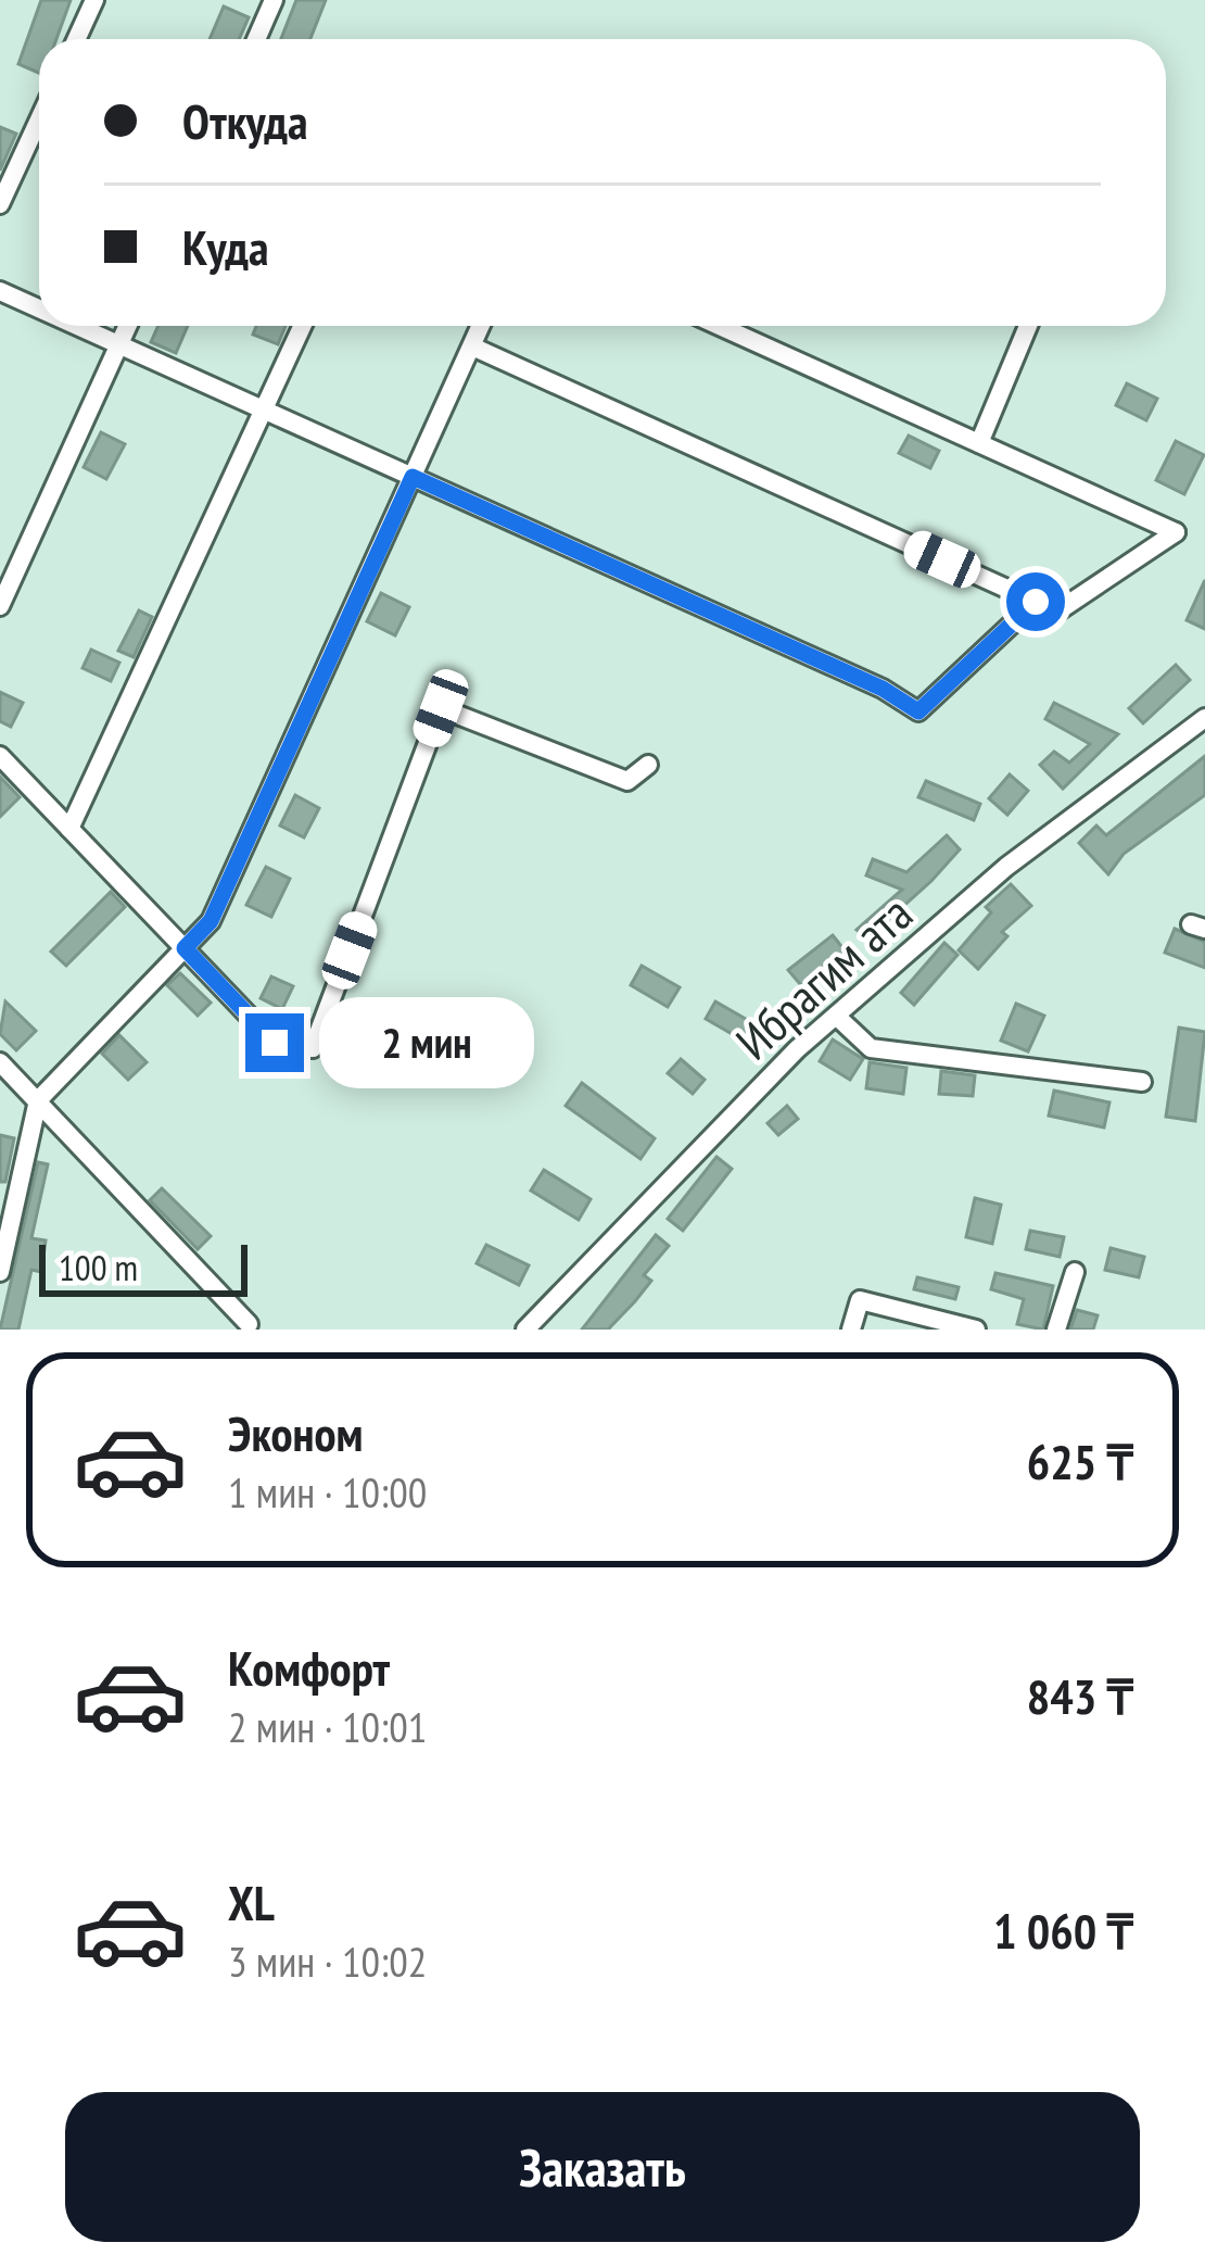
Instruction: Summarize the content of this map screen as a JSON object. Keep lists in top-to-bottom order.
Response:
{
  "streets": {
    "street": ["Ибрагим ата"]
  },
  "scale_bar": "100 m",
  "page": {
    "banner": ["Откуда", "Куда"],
    "bubble": "2 мин",
    "scale": "100 m",
    "list": [
      {
        "name": "Эконом",
        "note": "1 мин · 10:00",
        "value": "625 ₸"
      },
      {
        "name": "Комфорт",
        "note": "2 мин · 10:01",
        "value": "843 ₸"
      },
      {
        "name": "XL",
        "note": "3 мин · 10:02",
        "value": "1 060 ₸"
      }
    ],
    "buttons": "Заказать"
  }
}
